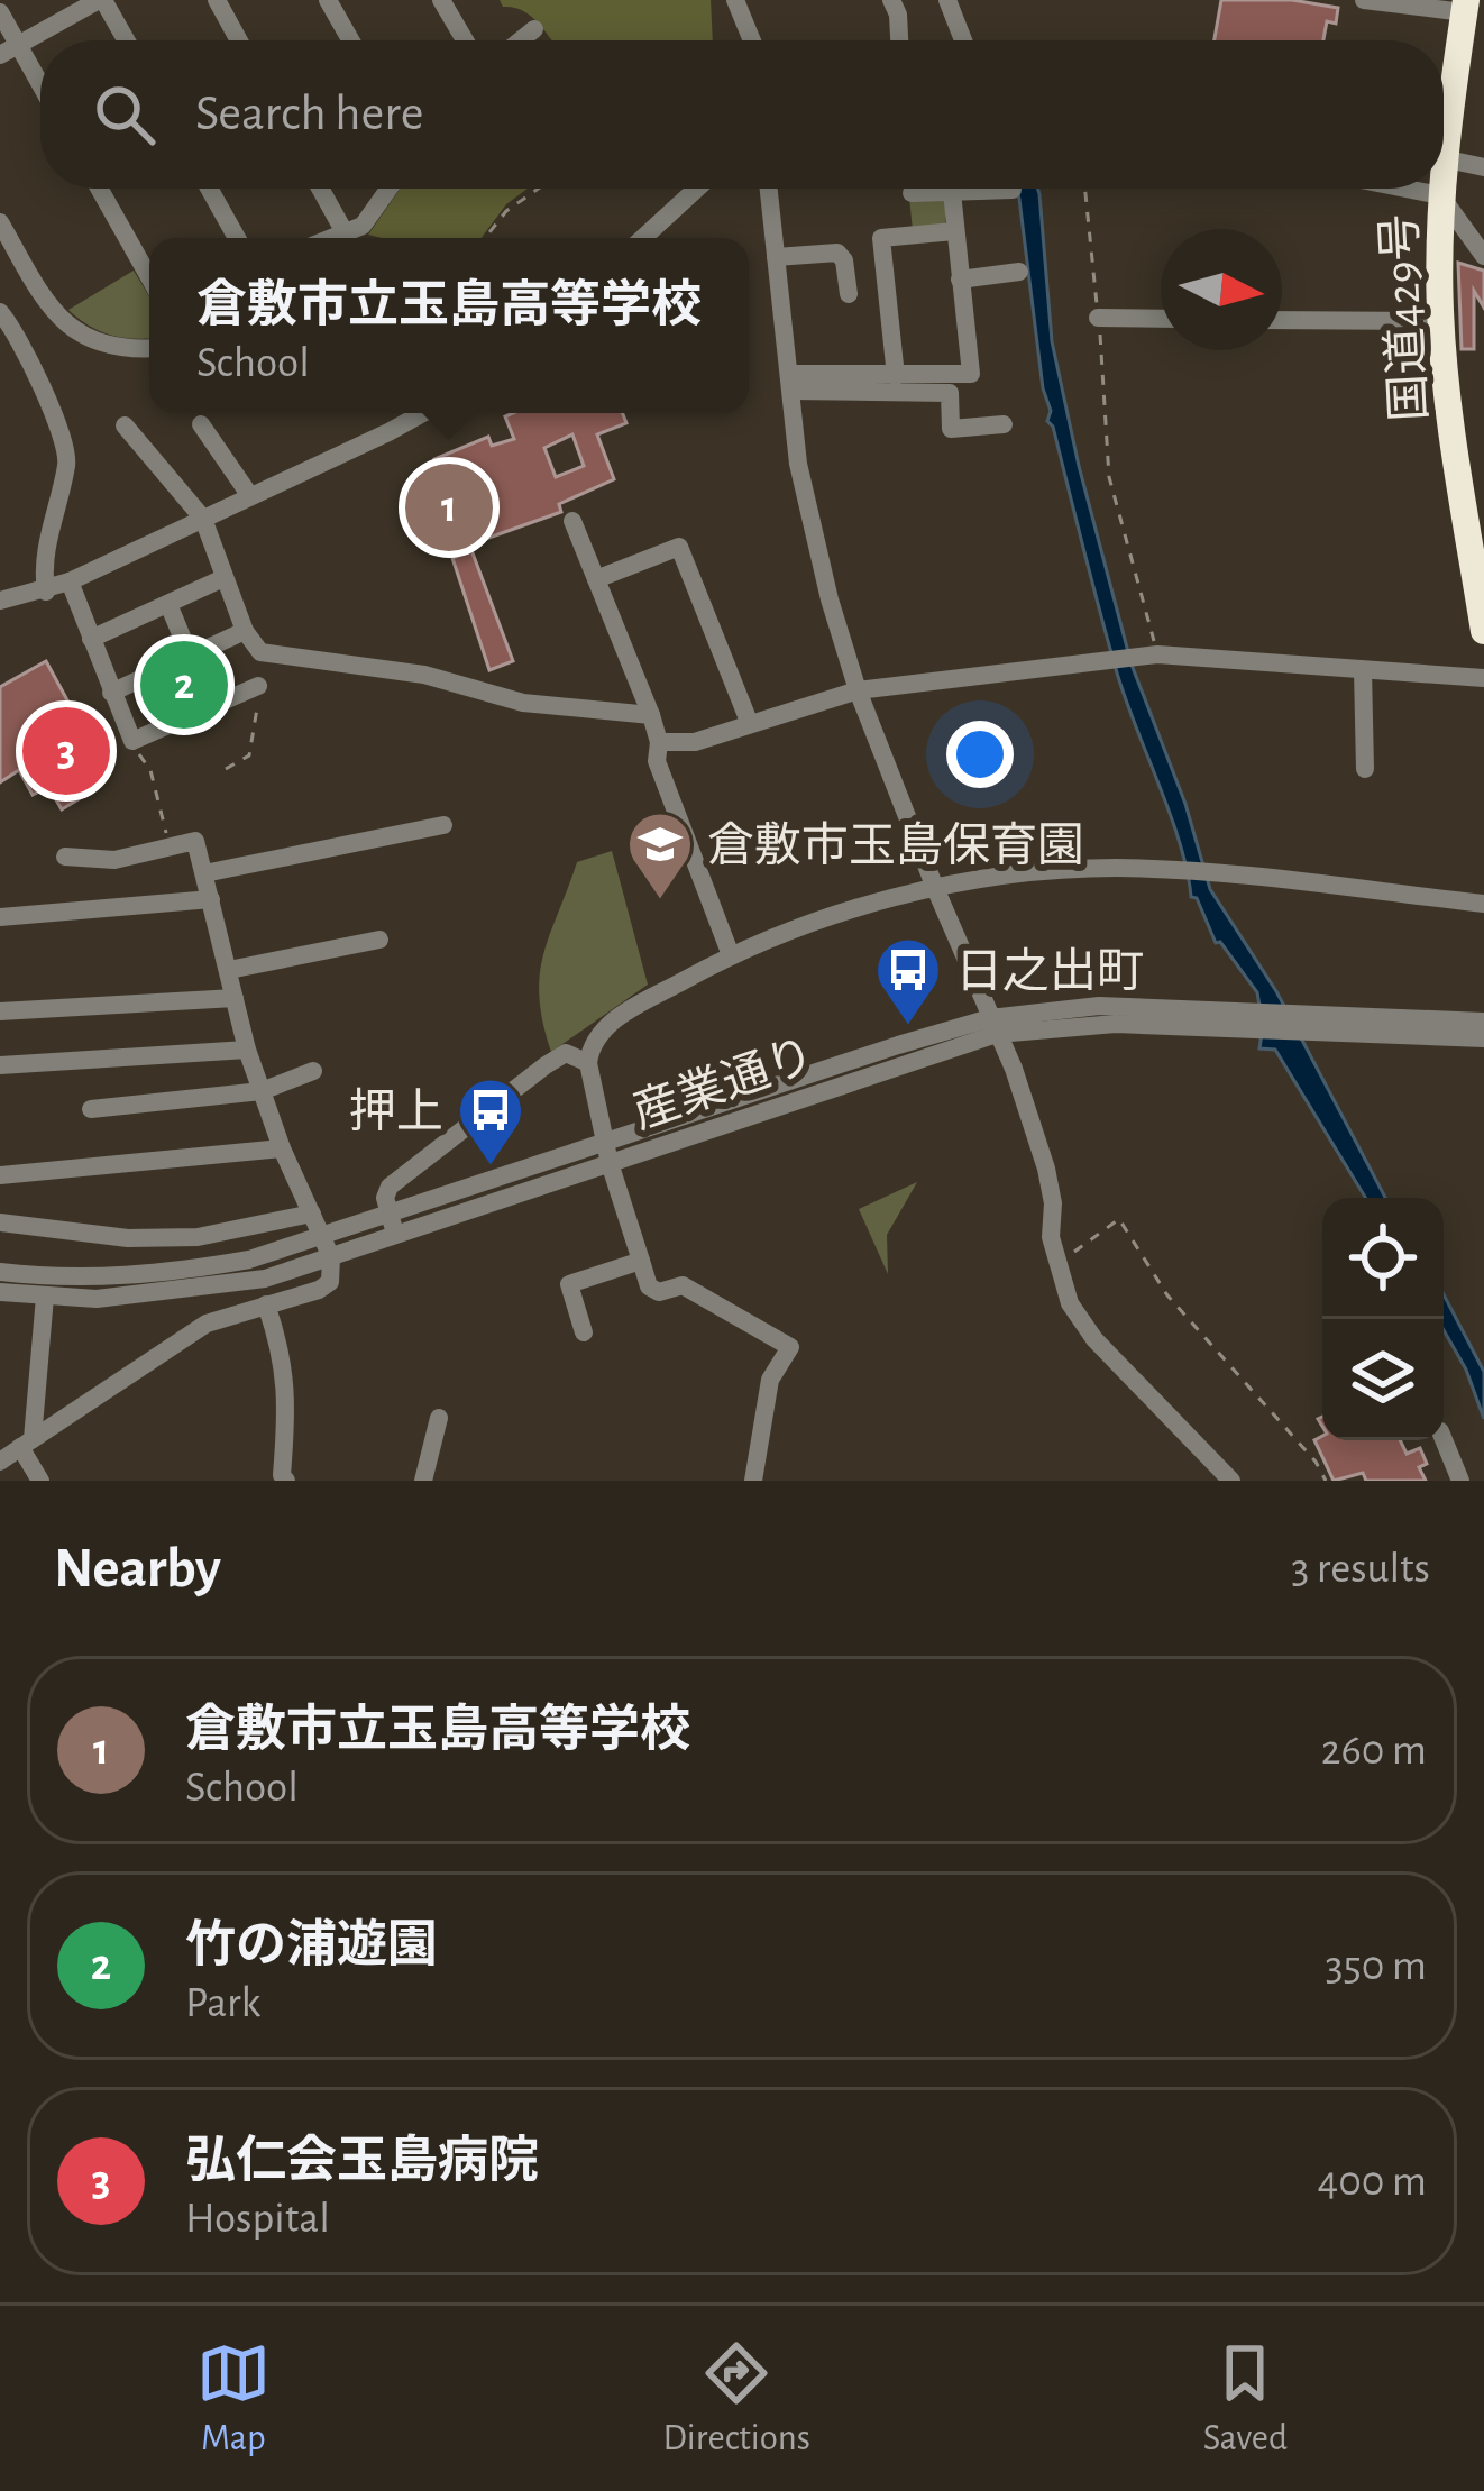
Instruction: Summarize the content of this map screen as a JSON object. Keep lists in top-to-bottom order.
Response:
{
  "streets": {
    "highway": ["国道429号"],
    "street": ["産業通り"]
  },
  "places": {
    "school or university": ["倉敷市玉島保育園"],
    "bus stop": ["日之出町", "押上"]
  },
  "north": "right",
  "page": {
    "search": "Search here",
    "popup": ["倉敷市立玉島高等学校", "School"],
    "pins": ["1", "2", "3"],
    "heading": ["Nearby", "3 results"],
    "list": [
      {
        "mark": "1",
        "name": "倉敷市立玉島高等学校",
        "note": "School",
        "value": "260 m"
      },
      {
        "mark": "2",
        "name": "竹の浦遊園",
        "note": "Park",
        "value": "350 m"
      },
      {
        "mark": "3",
        "name": "弘仁会玉島病院",
        "note": "Hospital",
        "value": "400 m"
      }
    ],
    "nav": ["Map", "Directions", "Saved"]
  }
}
